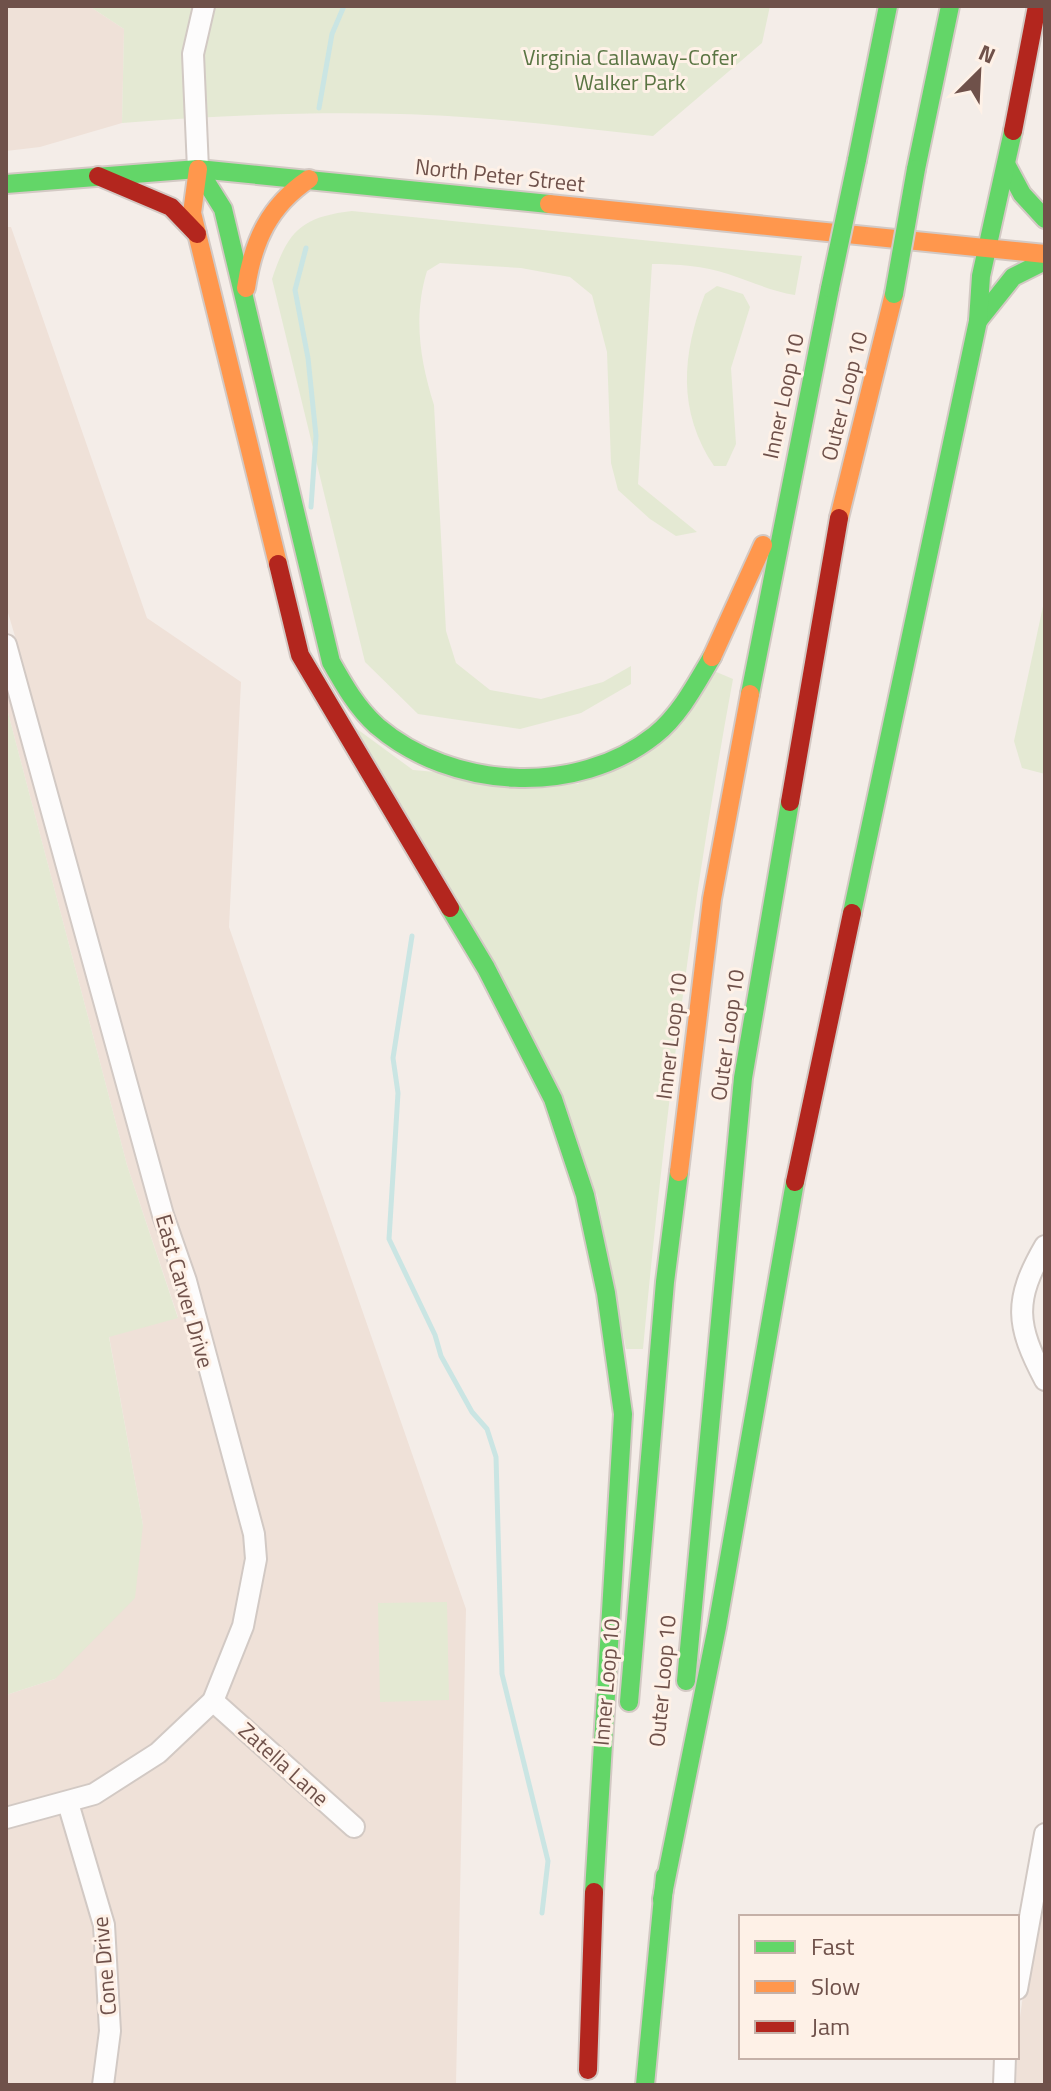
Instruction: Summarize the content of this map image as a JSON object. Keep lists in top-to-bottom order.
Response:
{
  "streets": {
    "main road": ["North Peter Street", "Inner Loop 10", "Outer Loop 10"],
    "street": ["East Carver Drive", "Zatella Lane", "Cone Drive"]
  },
  "crossings": [
    ["East Carver Drive", "Zatella Lane"],
    ["East Carver Drive", "Cone Drive"]
  ],
  "parks": ["Virginia Callaway-Cofer Walker Park"],
  "legend": ["Fast", "Slow", "Jam"],
  "north": "top right"
}
